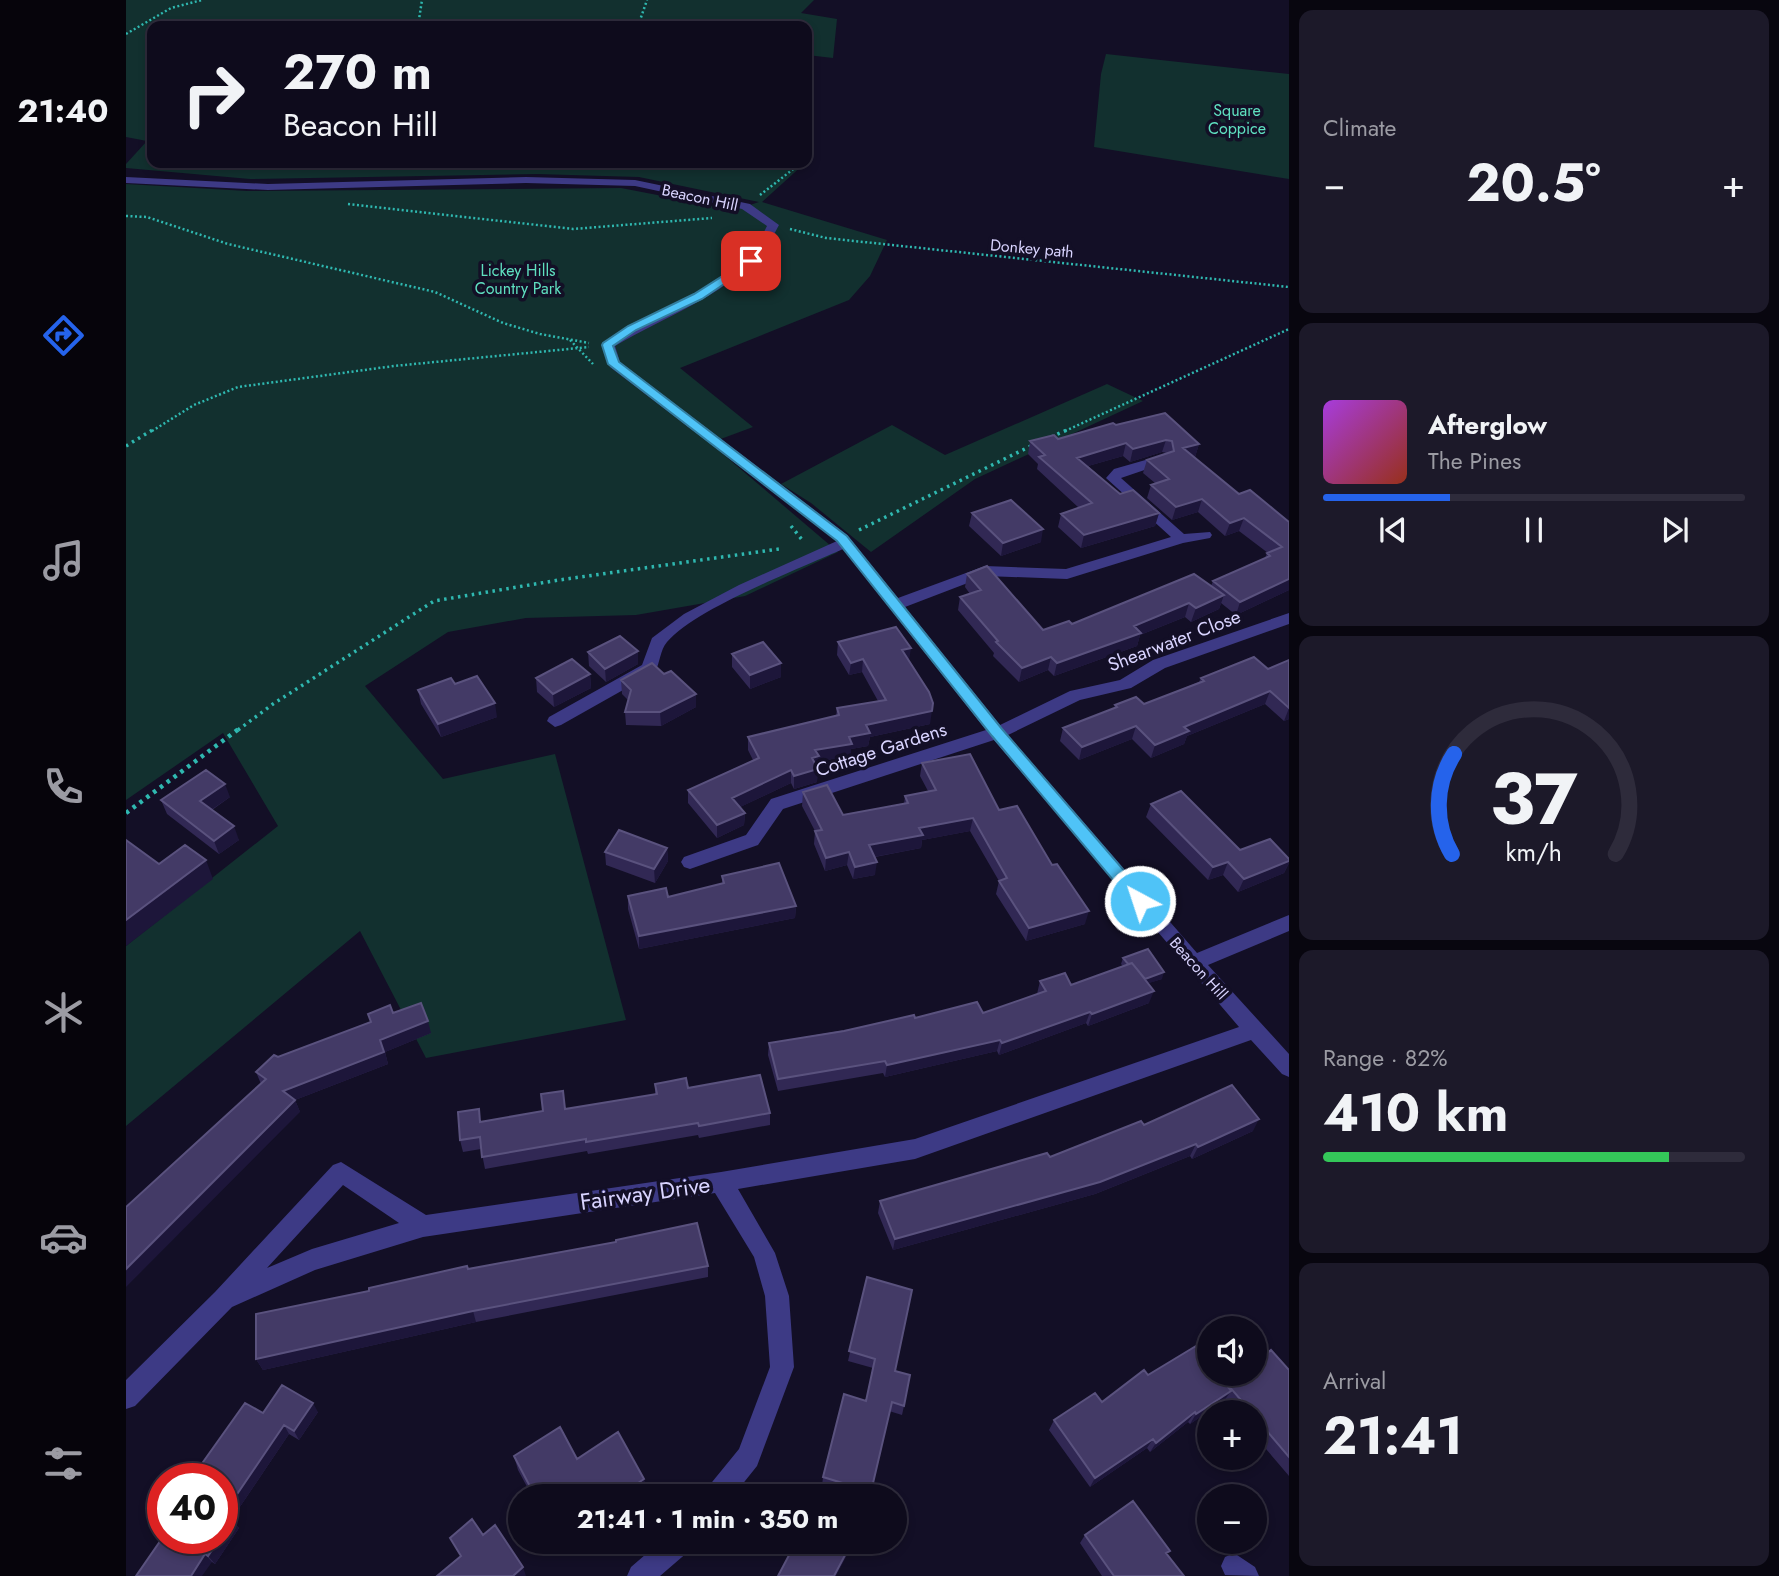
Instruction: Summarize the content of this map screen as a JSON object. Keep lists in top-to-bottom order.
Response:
{
  "streets": {
    "street": [
      "Beacon Hill",
      "Shearwater Close",
      "Cottage Gardens",
      "Fairway Drive"
    ],
    "path": ["Donkey path"]
  },
  "crossings": [
    ["Beacon Hill", "Donkey path"],
    ["Beacon Hill", "Shearwater Close"],
    ["Beacon Hill", "Cottage Gardens"],
    ["Beacon Hill", "Fairway Drive"],
    ["Shearwater Close", "Cottage Gardens"]
  ],
  "parks": ["Square Coppice", "Lickey Hills Country Park"],
  "page": {
    "tabs": "21:40",
    "tile": [
      "Climate",
      ["Range · 82%", "410 km"],
      ["Arrival", "21:41"]
    ],
    "turn": ["270 m", "Beacon Hill"],
    "heat": ["−", "20.5°", "+"],
    "song": ["Afterglow", "The Pines"],
    "map_buttons": ["+", "−"],
    "limit": "40",
    "trip": "21:41 · 1 min · 350 m",
    "gauge": ["37", "km/h"]
  }
}
